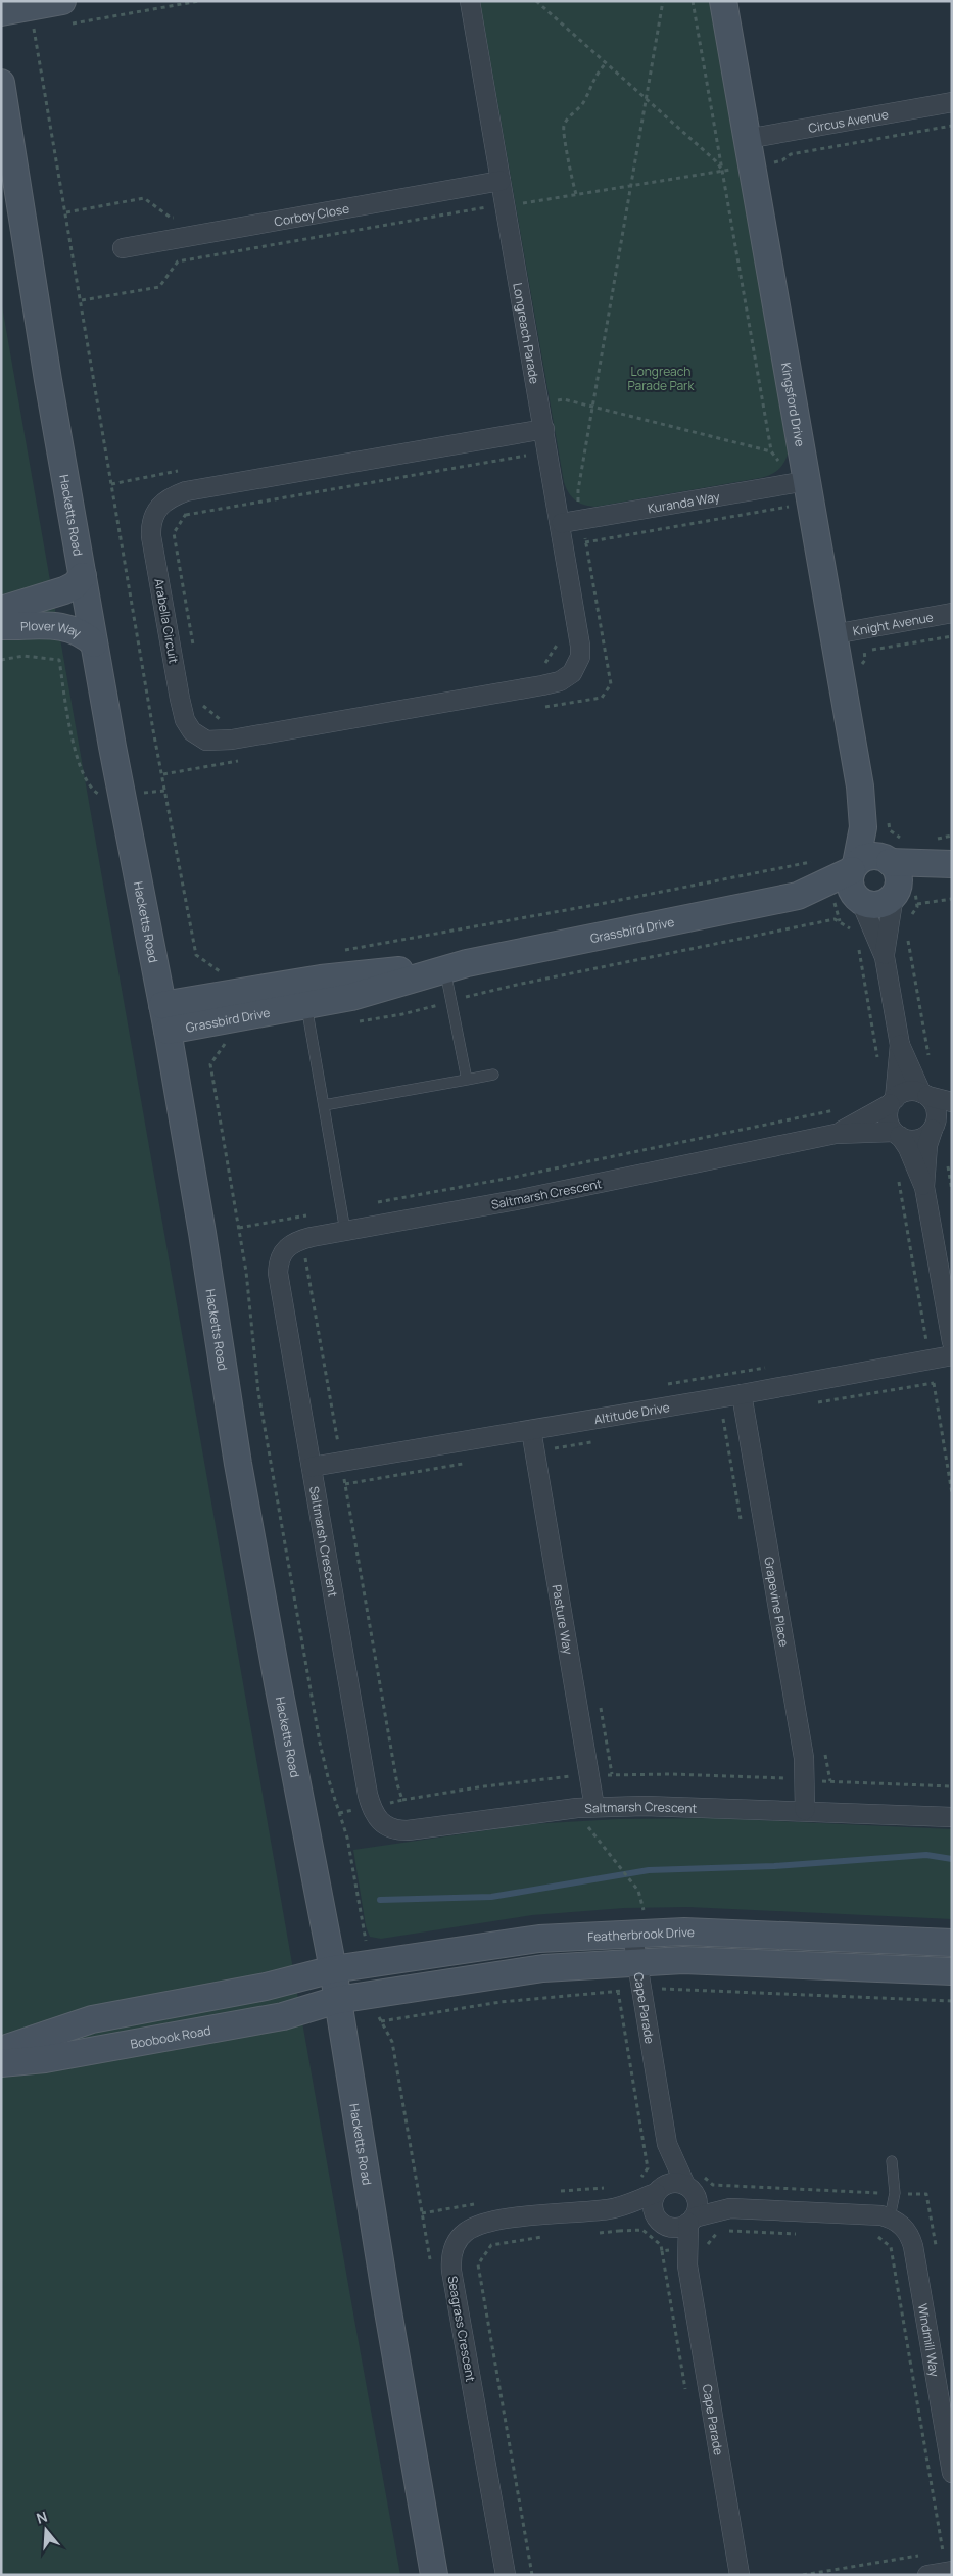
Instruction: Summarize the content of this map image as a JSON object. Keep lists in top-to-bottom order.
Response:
{
  "streets": {
    "street": [
      "Circus Avenue",
      "Corboy Close",
      "Longreach Parade",
      "Kingsford Drive",
      "Kuranda Way",
      "Hacketts Road",
      "Arabella Circuit",
      "Knight Avenue",
      "Plover Way",
      "Grassbird Drive",
      "Saltmarsh Crescent",
      "Altitude Drive",
      "Grapevine Place",
      "Pasture Way",
      "Featherbrook Drive",
      "Cape Parade",
      "Boobook Road",
      "Seagrass Crescent",
      "Windmill Way"
    ]
  },
  "crossings": [
    ["Circus Avenue", "Kingsford Drive"],
    ["Corboy Close", "Longreach Parade"],
    ["Longreach Parade", "Kuranda Way"],
    ["Longreach Parade", "Arabella Circuit"],
    ["Kingsford Drive", "Kuranda Way"],
    ["Kingsford Drive", "Knight Avenue"],
    ["Kingsford Drive", "Grassbird Drive"],
    ["Hacketts Road", "Plover Way"],
    ["Hacketts Road", "Grassbird Drive"],
    ["Hacketts Road", "Featherbrook Drive"],
    ["Hacketts Road", "Boobook Road"],
    ["Saltmarsh Crescent", "Altitude Drive"],
    ["Saltmarsh Crescent", "Grapevine Place"],
    ["Saltmarsh Crescent", "Pasture Way"],
    ["Altitude Drive", "Grapevine Place"],
    ["Altitude Drive", "Pasture Way"],
    ["Featherbrook Drive", "Cape Parade"],
    ["Cape Parade", "Seagrass Crescent"]
  ],
  "parks": ["Longreach Parade Park"],
  "north": "top"
}
